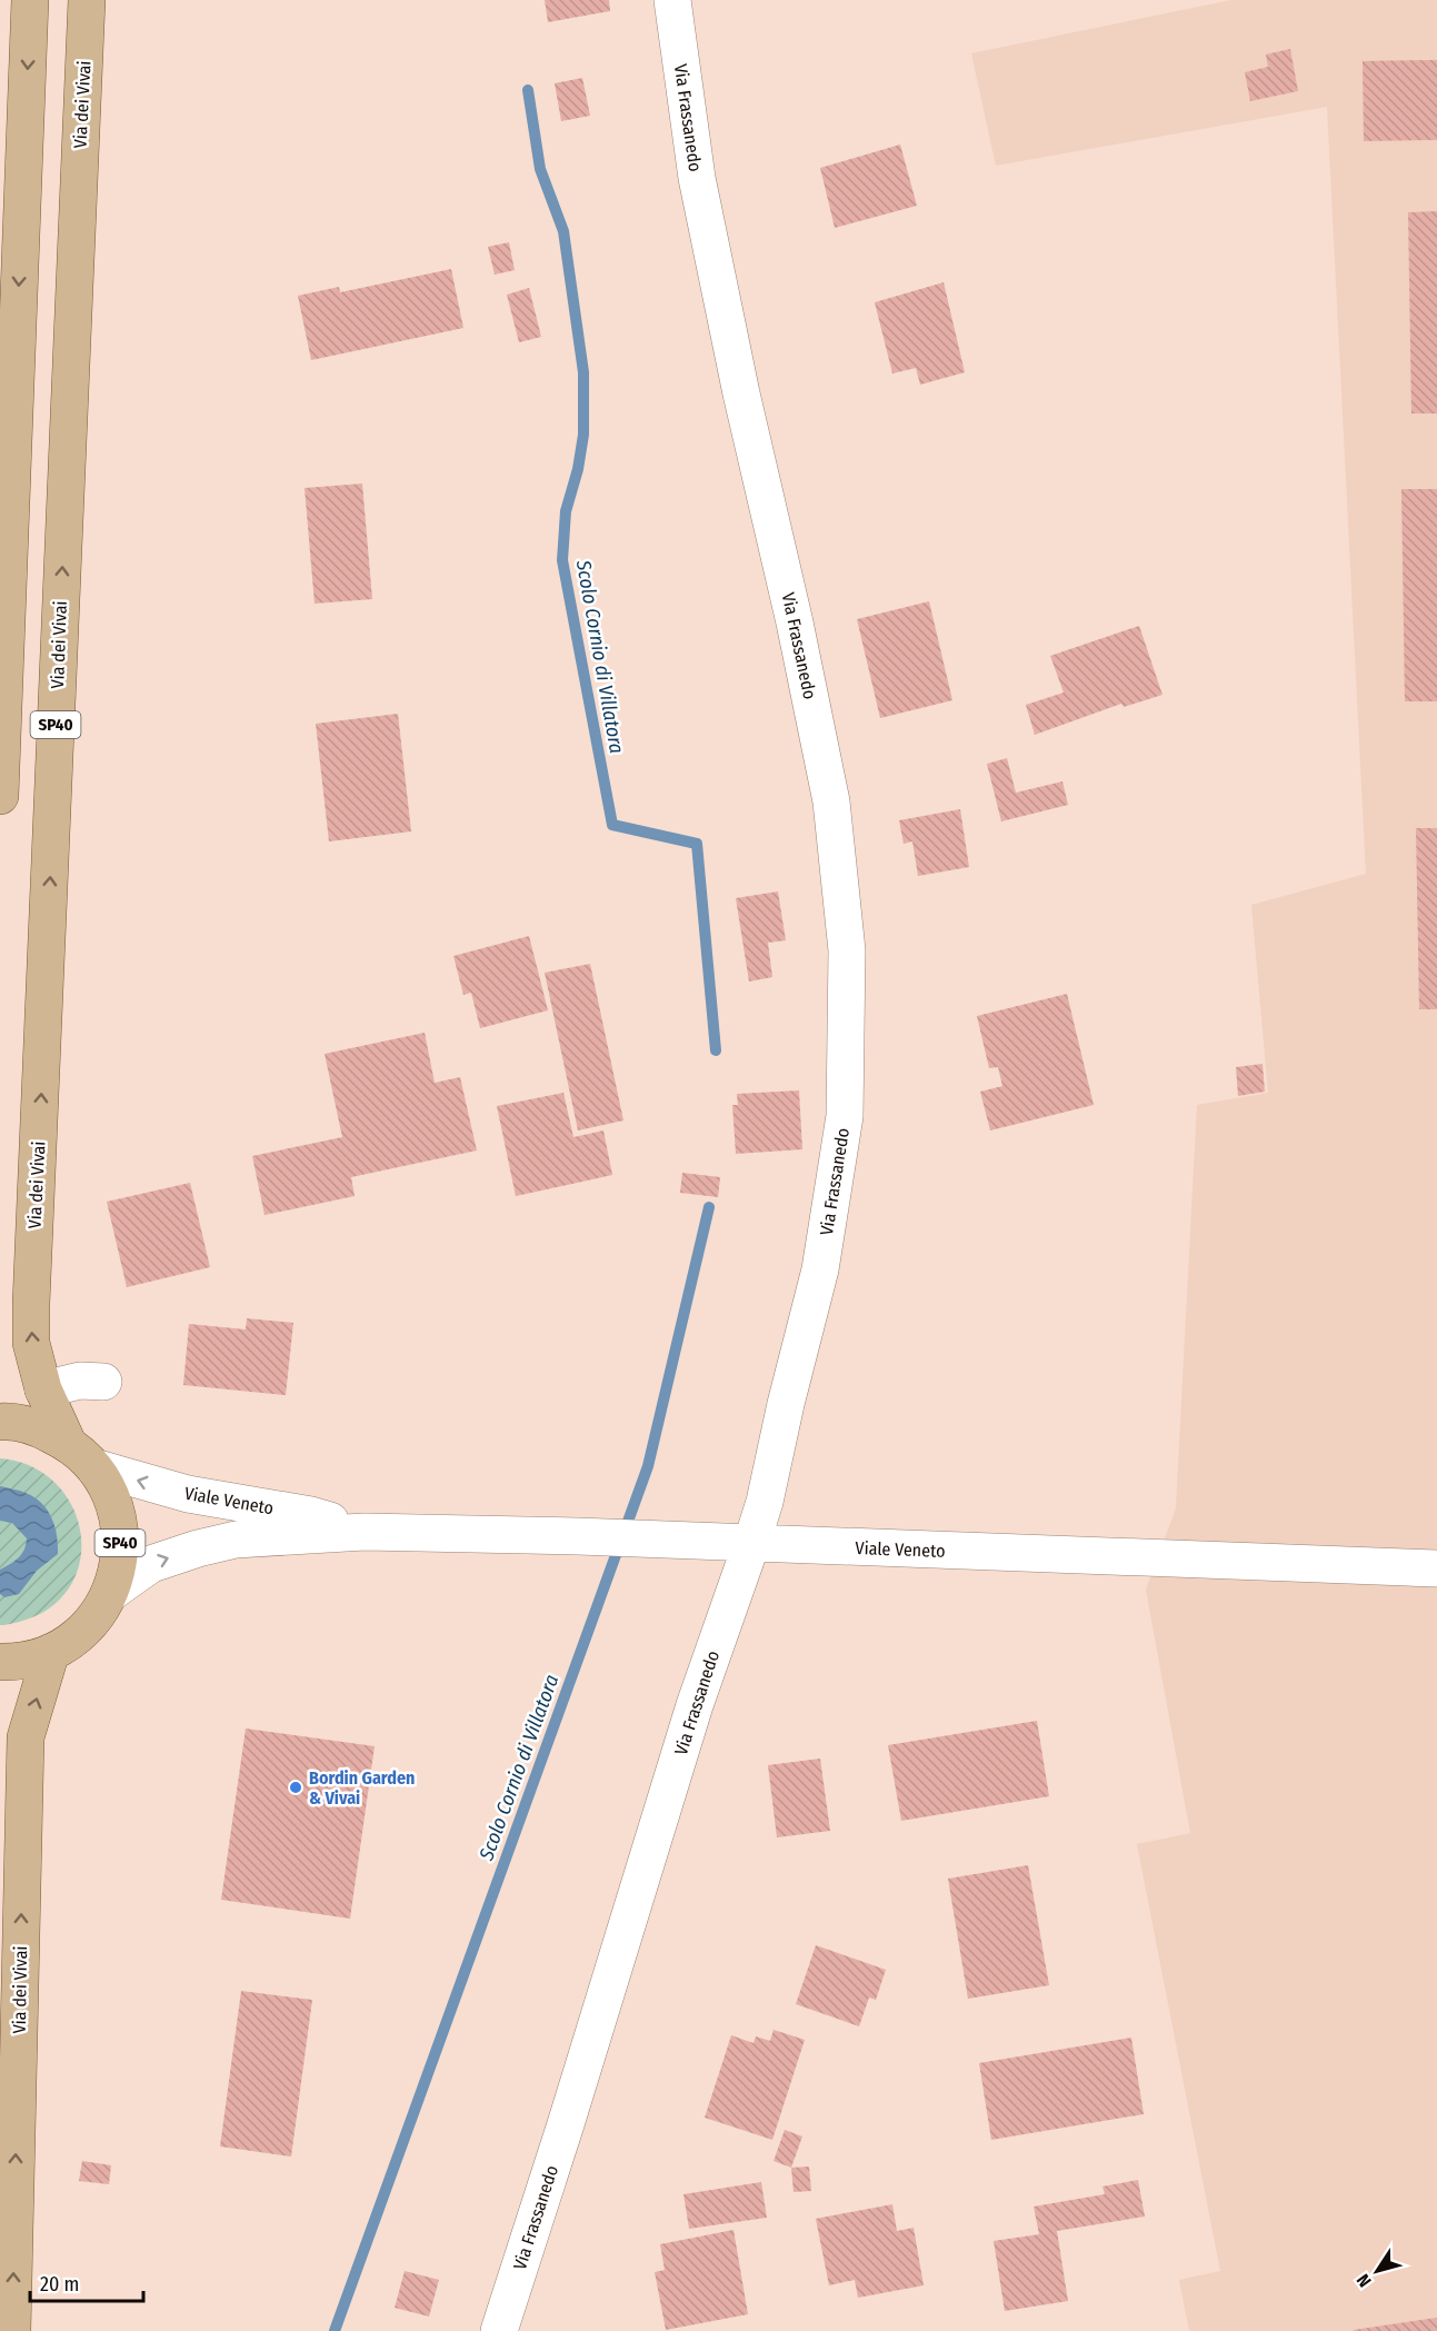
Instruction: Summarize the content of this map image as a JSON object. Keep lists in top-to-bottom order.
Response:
{
  "streets": {
    "main road": ["Via dei Vivai", "SP40"],
    "street": ["Via Frassanedo", "Viale Veneto"]
  },
  "crossings": [
    ["Via dei Vivai", "SP40"],
    ["Via Frassanedo", "Viale Veneto"],
    ["SP40", "Viale Veneto"]
  ],
  "water": ["Scolo Cornio di Villatora"],
  "places": ["Bordin Garden & Vivai"],
  "scale_bar": "20 m",
  "north": "bottom left"
}
